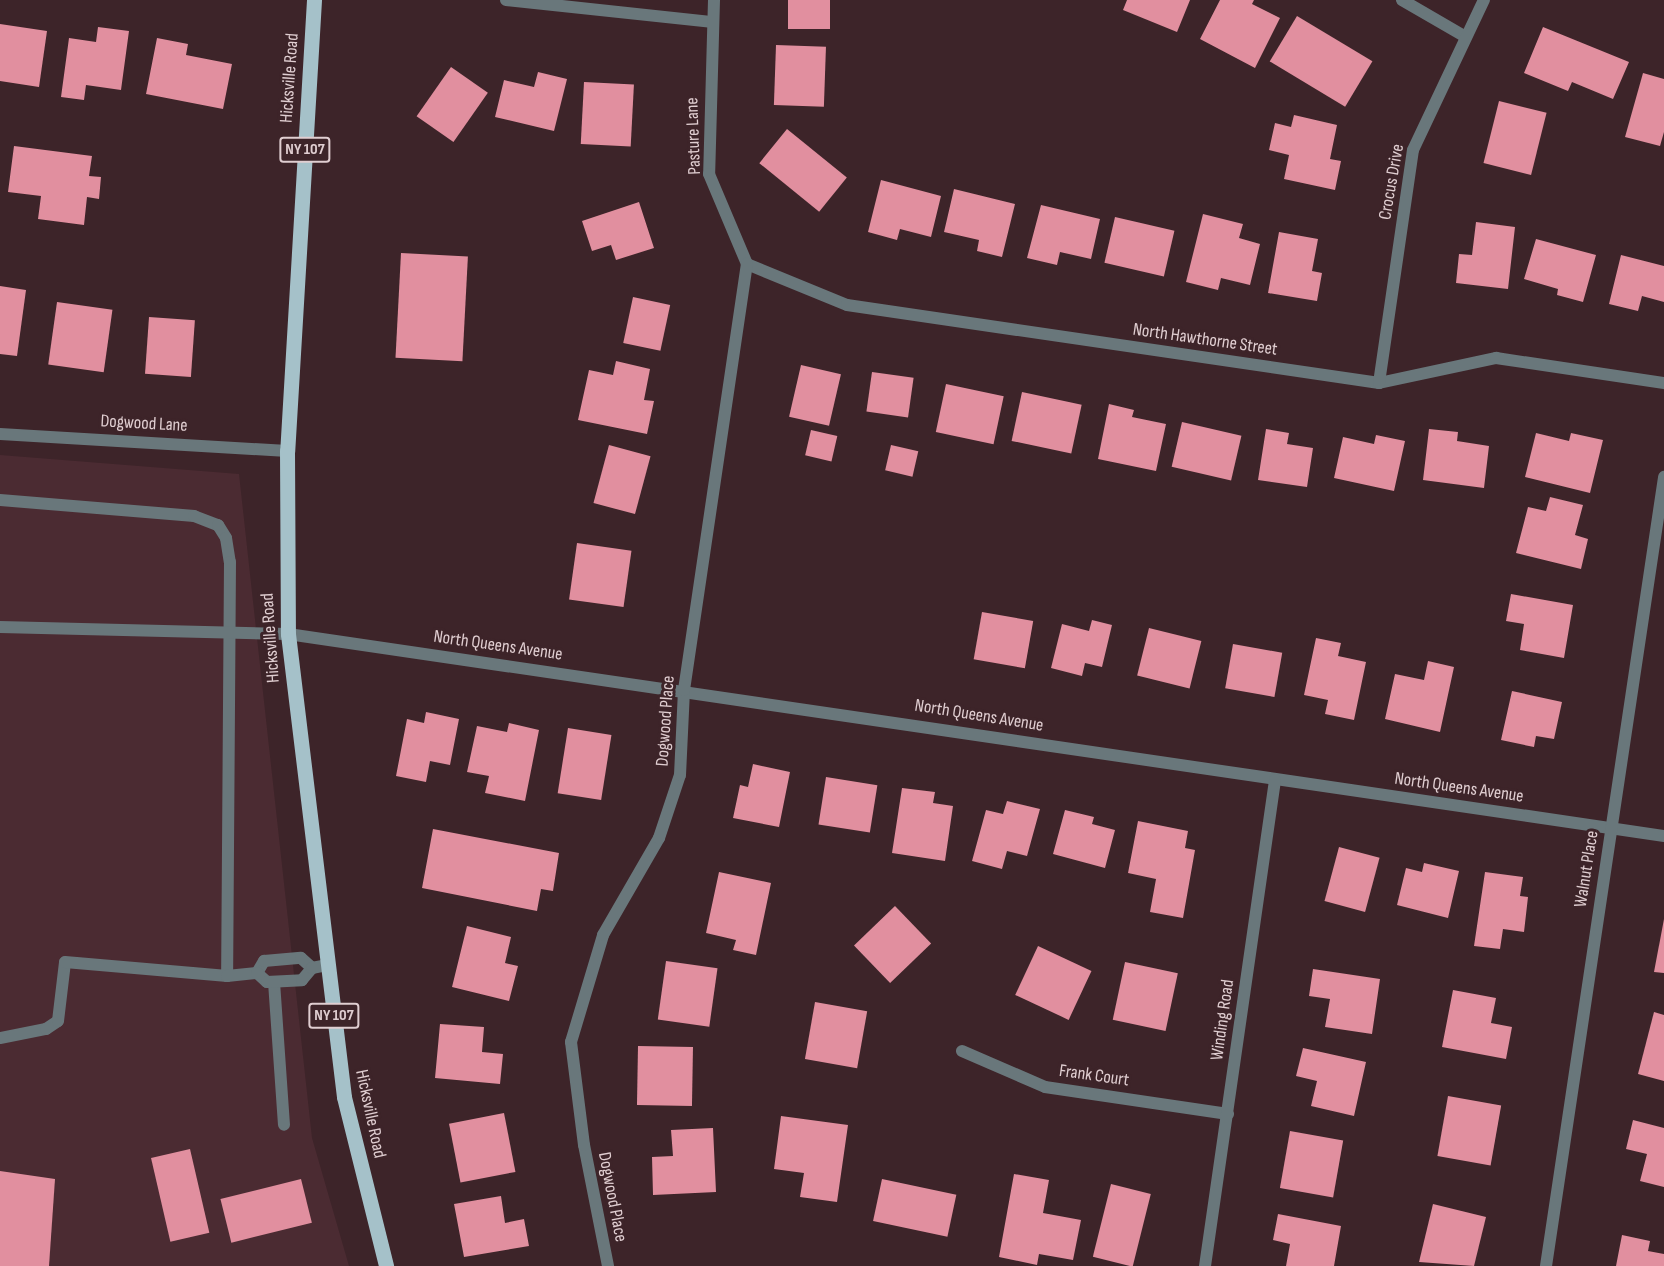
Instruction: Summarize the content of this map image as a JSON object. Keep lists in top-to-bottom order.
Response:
{
  "streets": {
    "main road": ["Hicksville Road", "NY 107"],
    "street": [
      "Pasture Lane",
      "Crocus Drive",
      "North Hawthorne Street",
      "Dogwood Lane",
      "North Queens Avenue",
      "Dogwood Place",
      "Walnut Place",
      "Winding Road",
      "Frank Court"
    ]
  },
  "crossings": [
    ["Hicksville Road", "Dogwood Lane"],
    ["Hicksville Road", "North Queens Avenue"],
    ["Pasture Lane", "North Hawthorne Street"],
    ["Pasture Lane", "Dogwood Place"],
    ["Crocus Drive", "North Hawthorne Street"],
    ["North Hawthorne Street", "Dogwood Place"],
    ["North Queens Avenue", "Dogwood Place"],
    ["North Queens Avenue", "Walnut Place"],
    ["North Queens Avenue", "Winding Road"],
    ["Winding Road", "Frank Court"]
  ]
}
